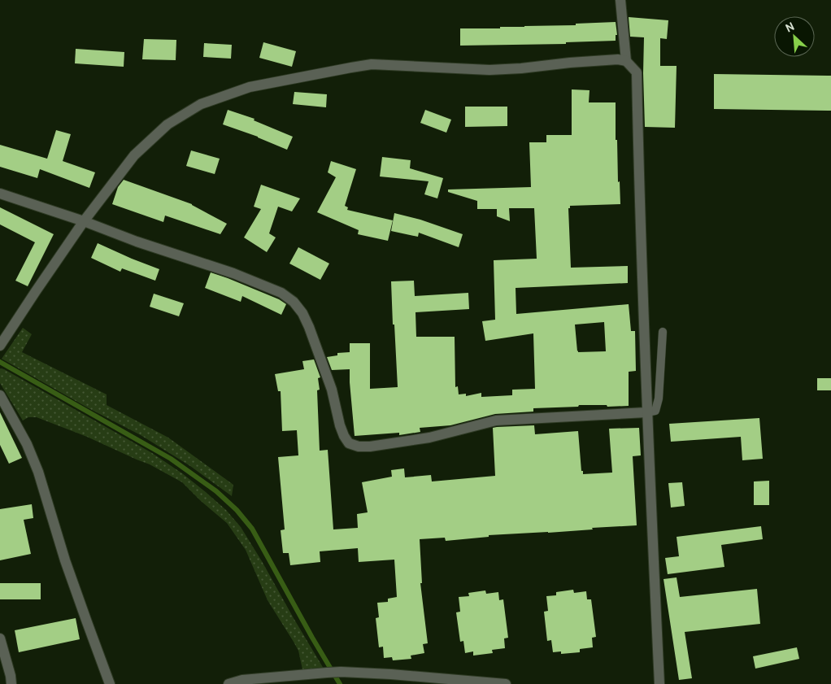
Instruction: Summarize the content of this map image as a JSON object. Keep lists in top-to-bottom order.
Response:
{
  "north": "top left"
}
